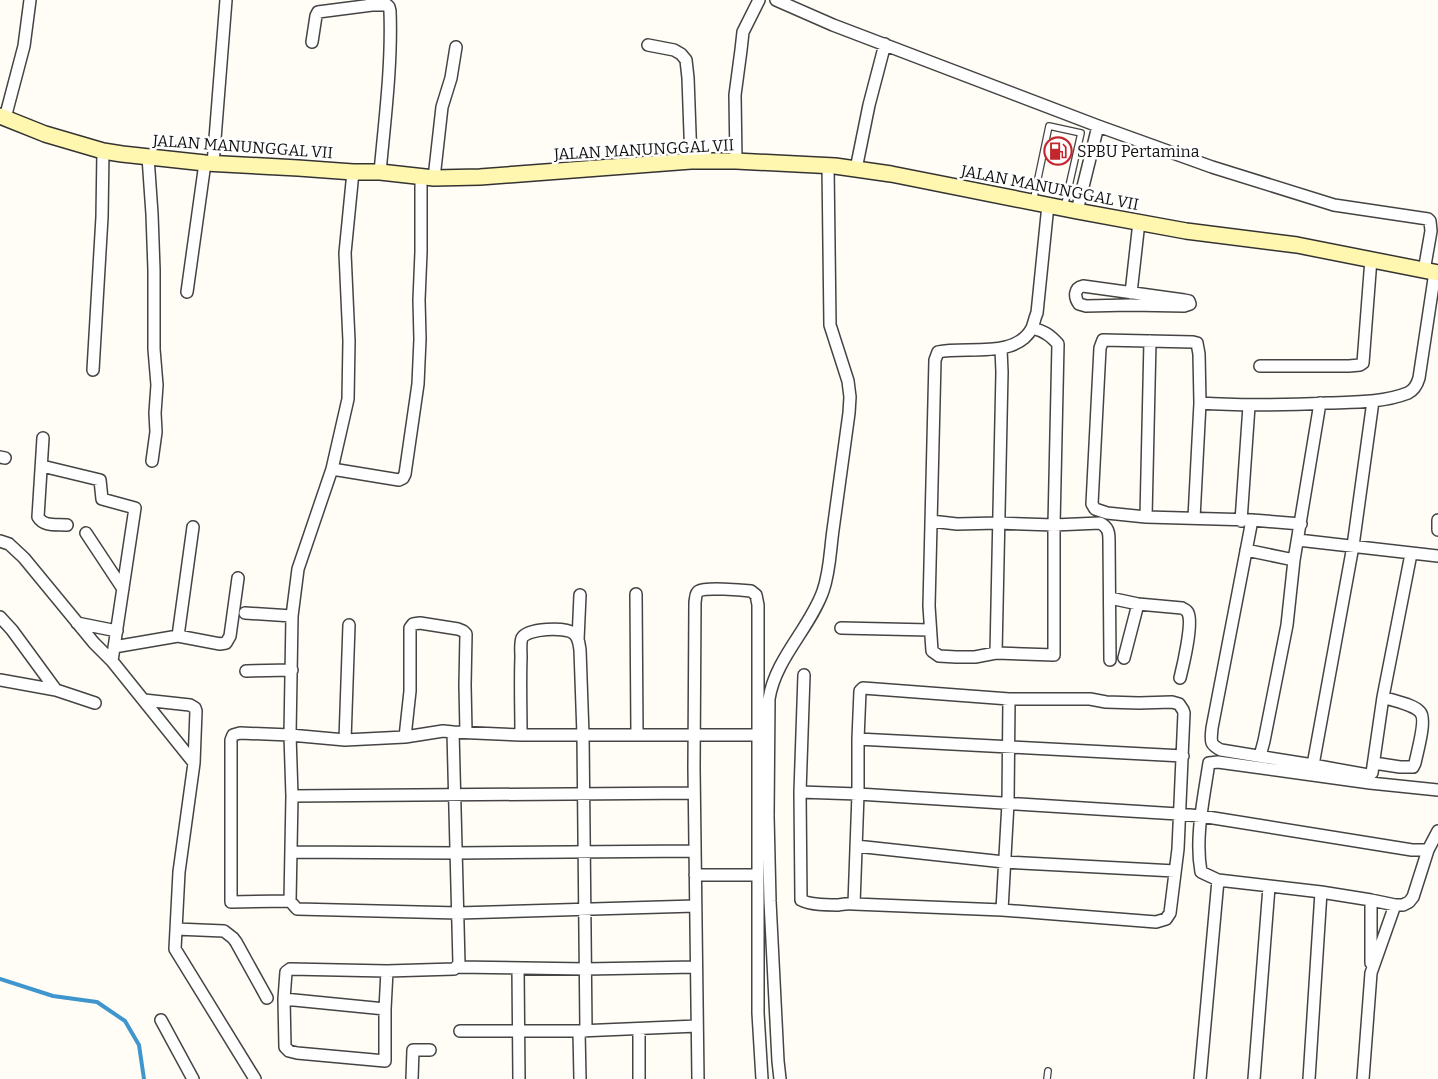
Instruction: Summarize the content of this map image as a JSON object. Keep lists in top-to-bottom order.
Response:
{
  "streets": {
    "street": ["JALAN MANUNGGAL VII"]
  },
  "places": {
    "fuel station": ["SPBU Pertamina"]
  }
}
